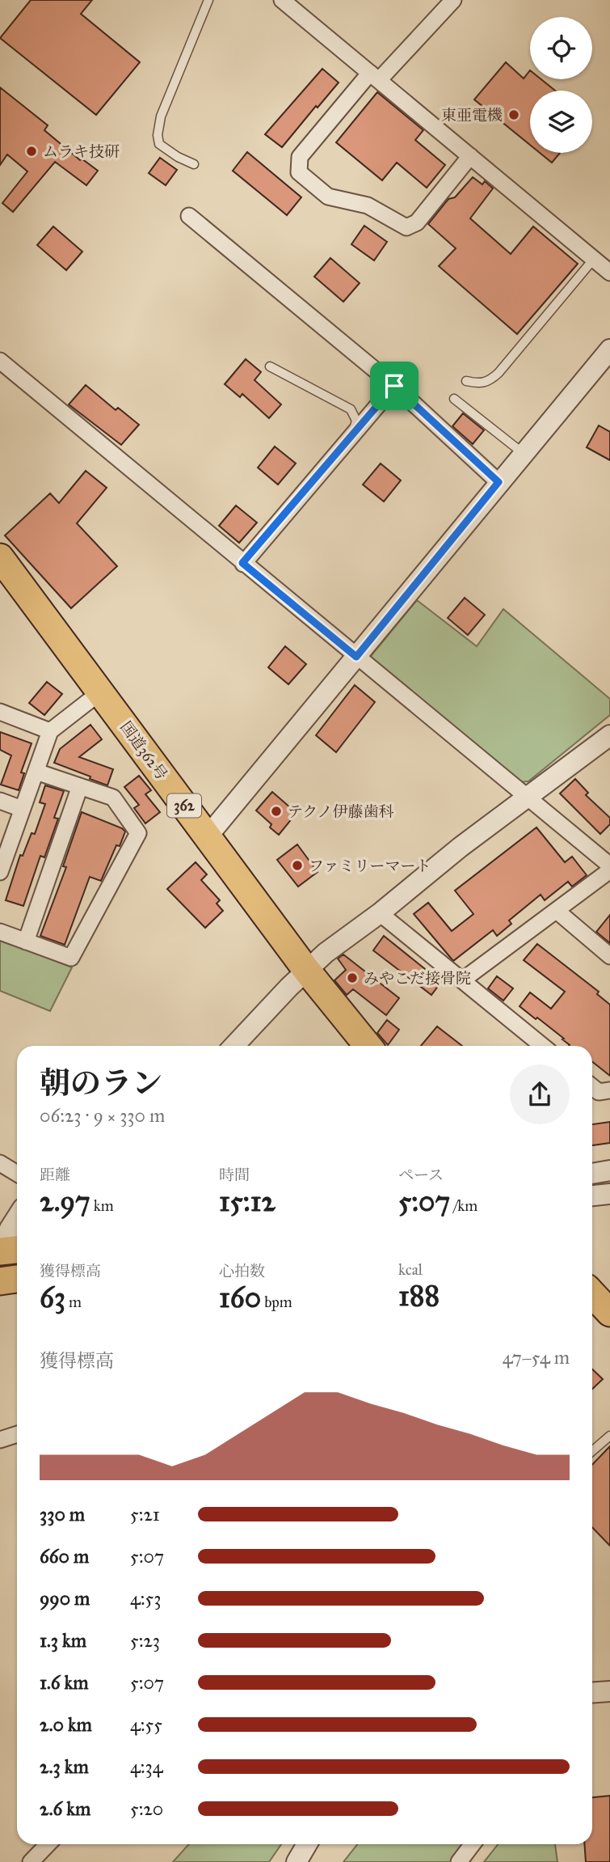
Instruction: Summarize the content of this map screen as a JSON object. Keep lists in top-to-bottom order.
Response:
{
  "streets": {
    "highway": ["国道362号", "362"]
  },
  "places": [
    "東亜電機",
    "ムラキ技研",
    "テクノ伊藤歯科",
    "ファミリーマート",
    "みやこだ接骨院"
  ],
  "page": {
    "heading": ["朝のラン", "06:23 · 9 × 330 m"],
    "stats": [
      ["距離", "2.97 km"],
      ["時間", "15:12"],
      ["ペース", "5:07 /km"],
      ["獲得標高", "63 m"],
      ["心拍数", "160 bpm"],
      ["kcal", "188"]
    ],
    "chart": ["獲得標高", "47–54 m"],
    "list": [
      {
        "name": "330 m",
        "note": "5:21"
      },
      {
        "name": "660 m",
        "note": "5:07"
      },
      {
        "name": "990 m",
        "note": "4:53"
      },
      {
        "name": "1.3 km",
        "note": "5:23"
      },
      {
        "name": "1.6 km",
        "note": "5:07"
      },
      {
        "name": "2.0 km",
        "note": "4:55"
      },
      {
        "name": "2.3 km",
        "note": "4:34"
      },
      {
        "name": "2.6 km",
        "note": "5:20"
      }
    ]
  }
}
